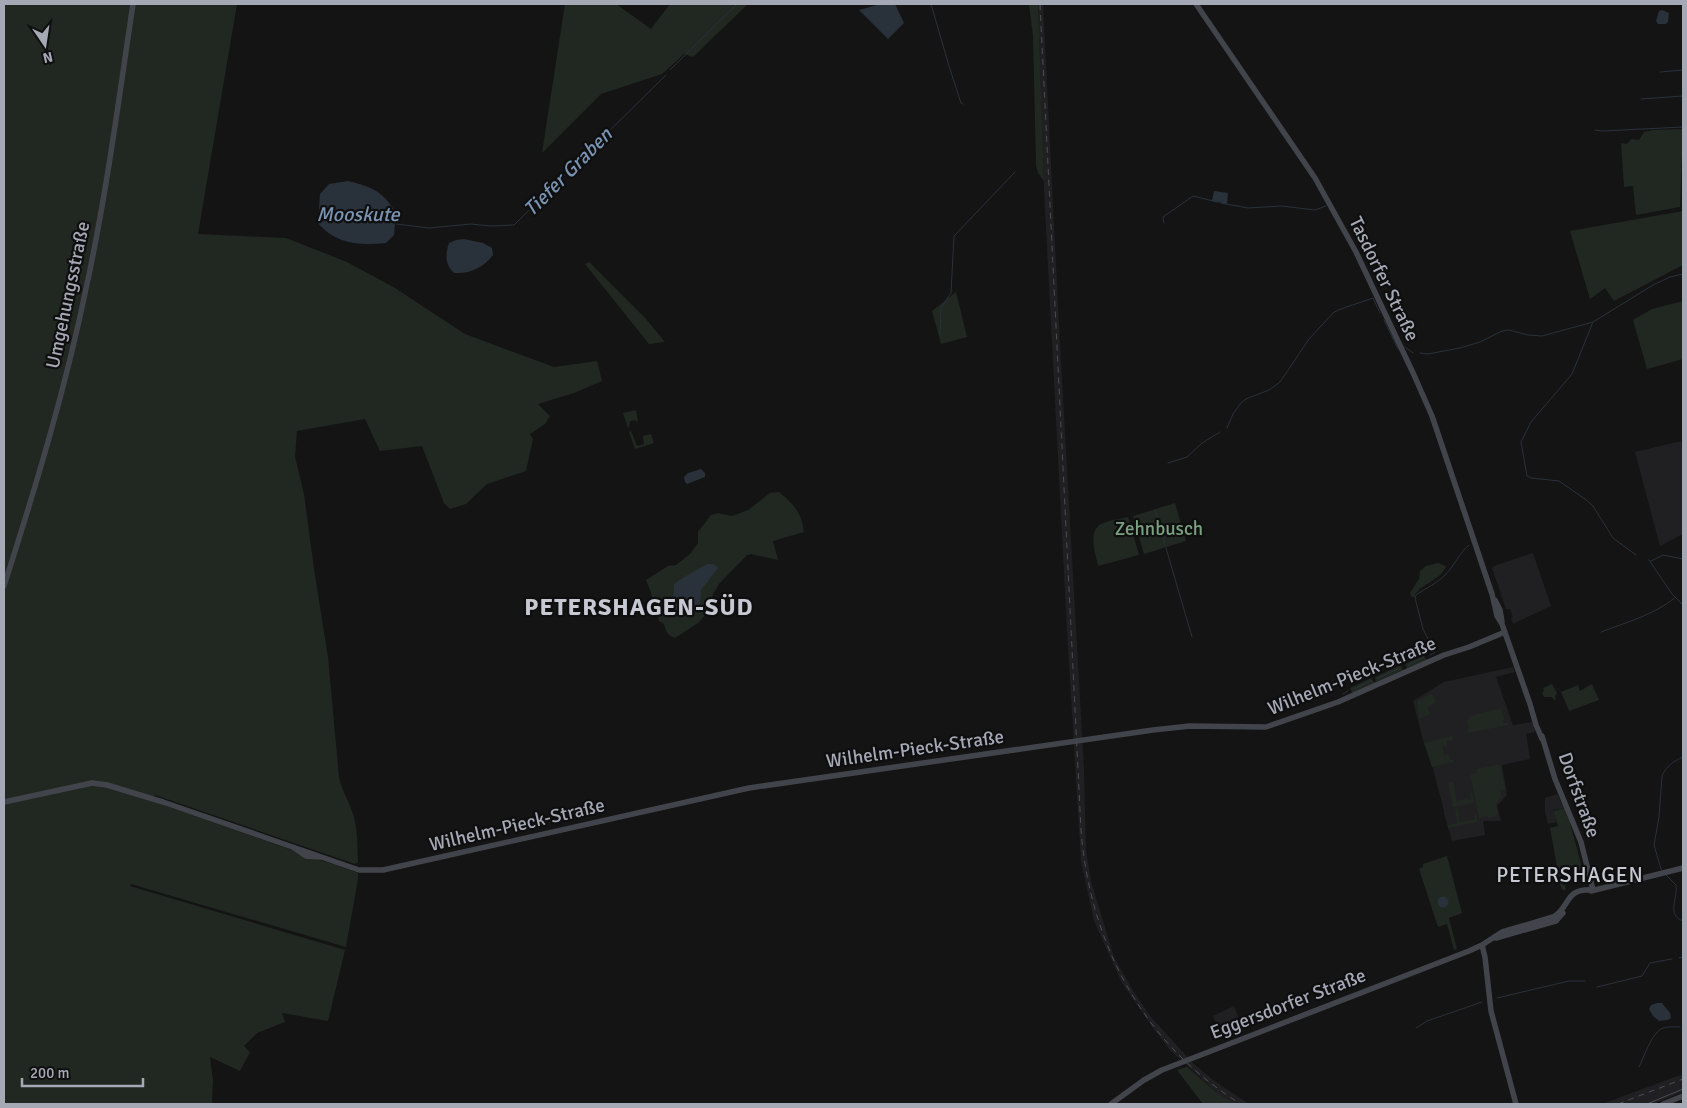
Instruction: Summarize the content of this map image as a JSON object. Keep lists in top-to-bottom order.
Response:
{
  "streets": {
    "street": [
      "Tasdorfer Straße",
      "Umgehungsstraße",
      "Wilhelm-Pieck-Straße",
      "Dorfstraße",
      "Eggersdorfer Straße"
    ]
  },
  "crossings": [
    ["Tasdorfer Straße", "Wilhelm-Pieck-Straße"],
    ["Tasdorfer Straße", "Dorfstraße"],
    ["Wilhelm-Pieck-Straße", "Dorfstraße"],
    ["Dorfstraße", "Eggersdorfer Straße"]
  ],
  "districts": ["PETERSHAGEN-SÜD", "PETERSHAGEN"],
  "water": ["Tiefer Graben", "Mooskute"],
  "parks": ["Zehnbusch"],
  "scale_bar": "200 m",
  "north": "bottom"
}
